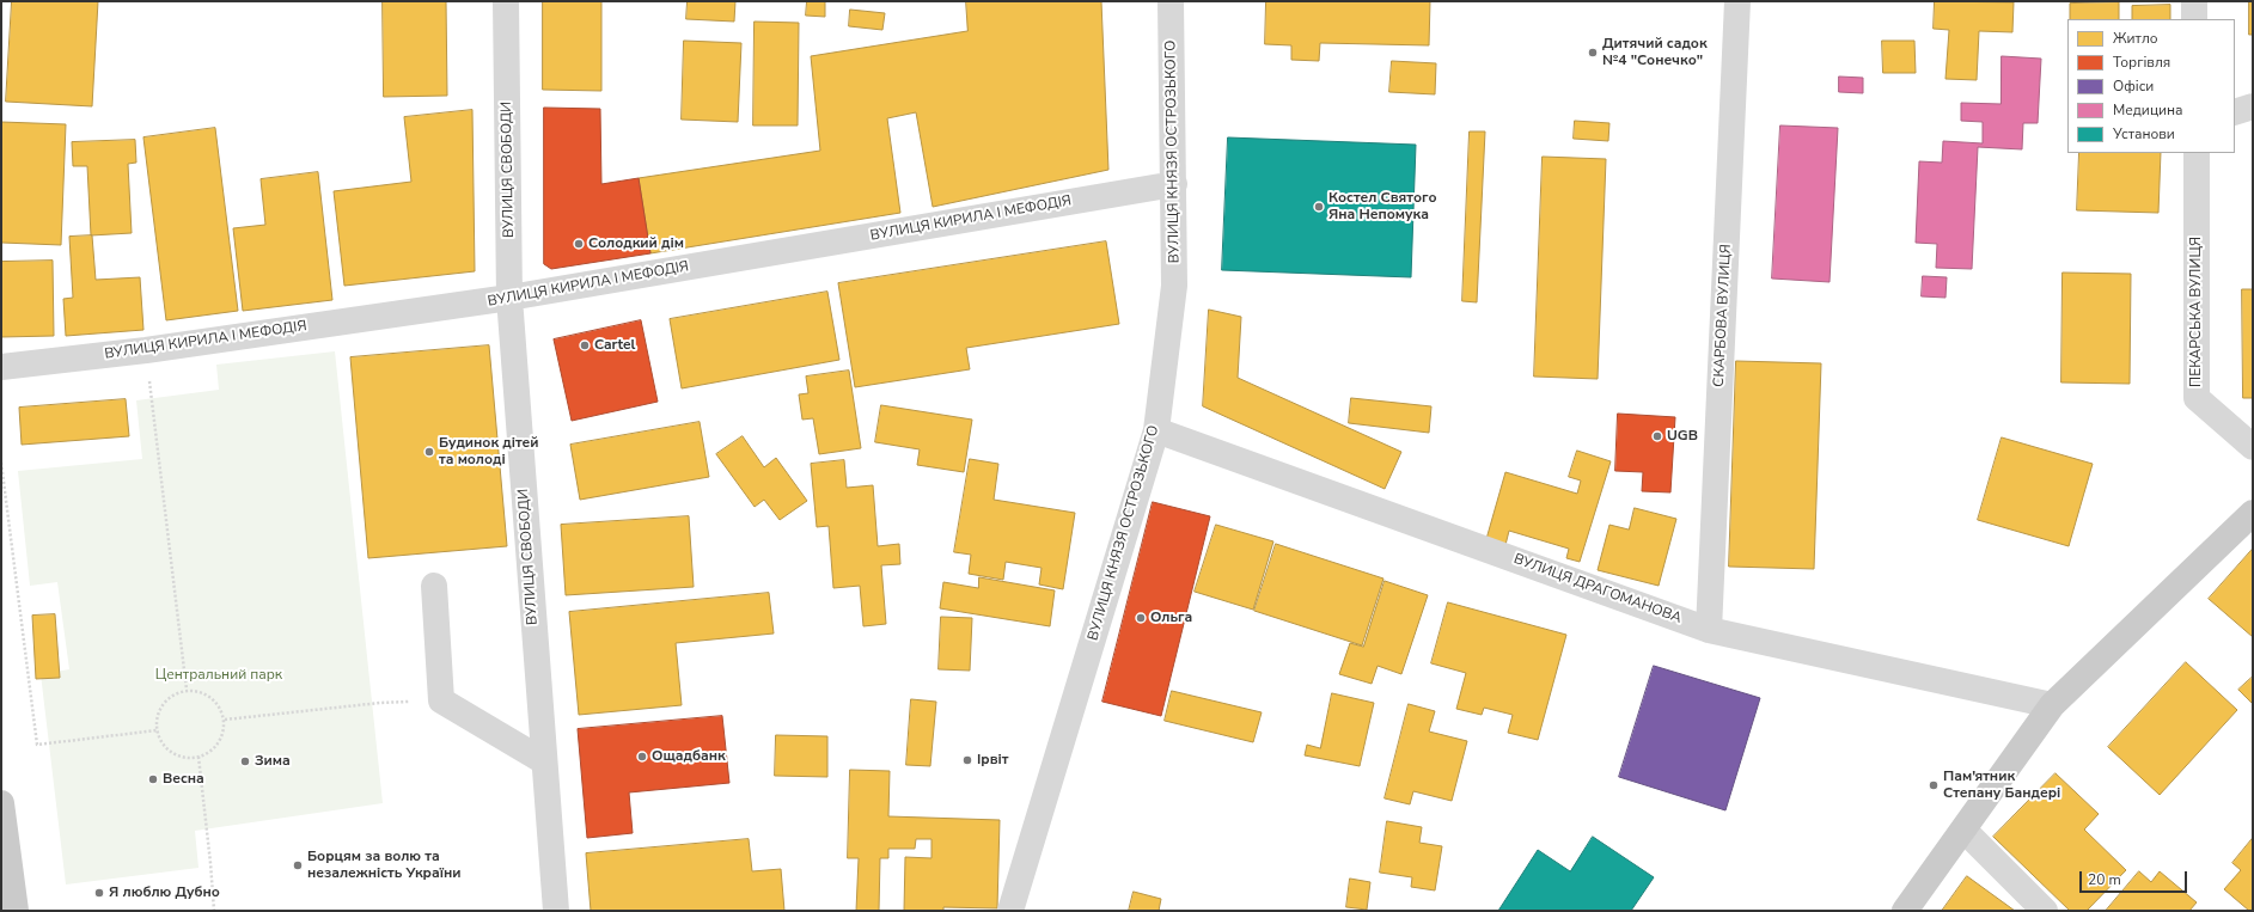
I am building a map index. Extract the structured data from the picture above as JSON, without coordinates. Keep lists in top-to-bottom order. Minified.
{"streets":{"street":["ВУЛИЦЯ КНЯЗЯ ОСТРОЗЬКОГО","ВУЛИЦЯ СВОБОДИ","ВУЛИЦЯ КИРИЛА І МЕФОДІЯ","ПЕКАРСЬКА ВУЛИЦЯ","СКАРБОВА ВУЛИЦЯ","ВУЛИЦЯ ДРАГОМАНОВА"]},"crossings":[["ВУЛИЦЯ КНЯЗЯ ОСТРОЗЬКОГО","ВУЛИЦЯ КИРИЛА І МЕФОДІЯ"],["ВУЛИЦЯ КНЯЗЯ ОСТРОЗЬКОГО","ВУЛИЦЯ ДРАГОМАНОВА"],["ВУЛИЦЯ СВОБОДИ","ВУЛИЦЯ КИРИЛА І МЕФОДІЯ"],["СКАРБОВА ВУЛИЦЯ","ВУЛИЦЯ ДРАГОМАНОВА"]],"parks":["Центральний парк"],"places":["Дитячий садок №4 \"Сонечко\"","Костел Святого Яна Непомука","Солодкий дім","Cartel","UGB","Будинок дітей та молоді","Ольга","Ощадбанк","Ірвіт","Зима","Весна","Пам'ятник Степану Бандері","Борцям за волю та незалежність України","Я люблю Дубно"],"legend":["Житло","Торгівля","Офіси","Медицина","Установи"],"scale_bar":"20 m"}
